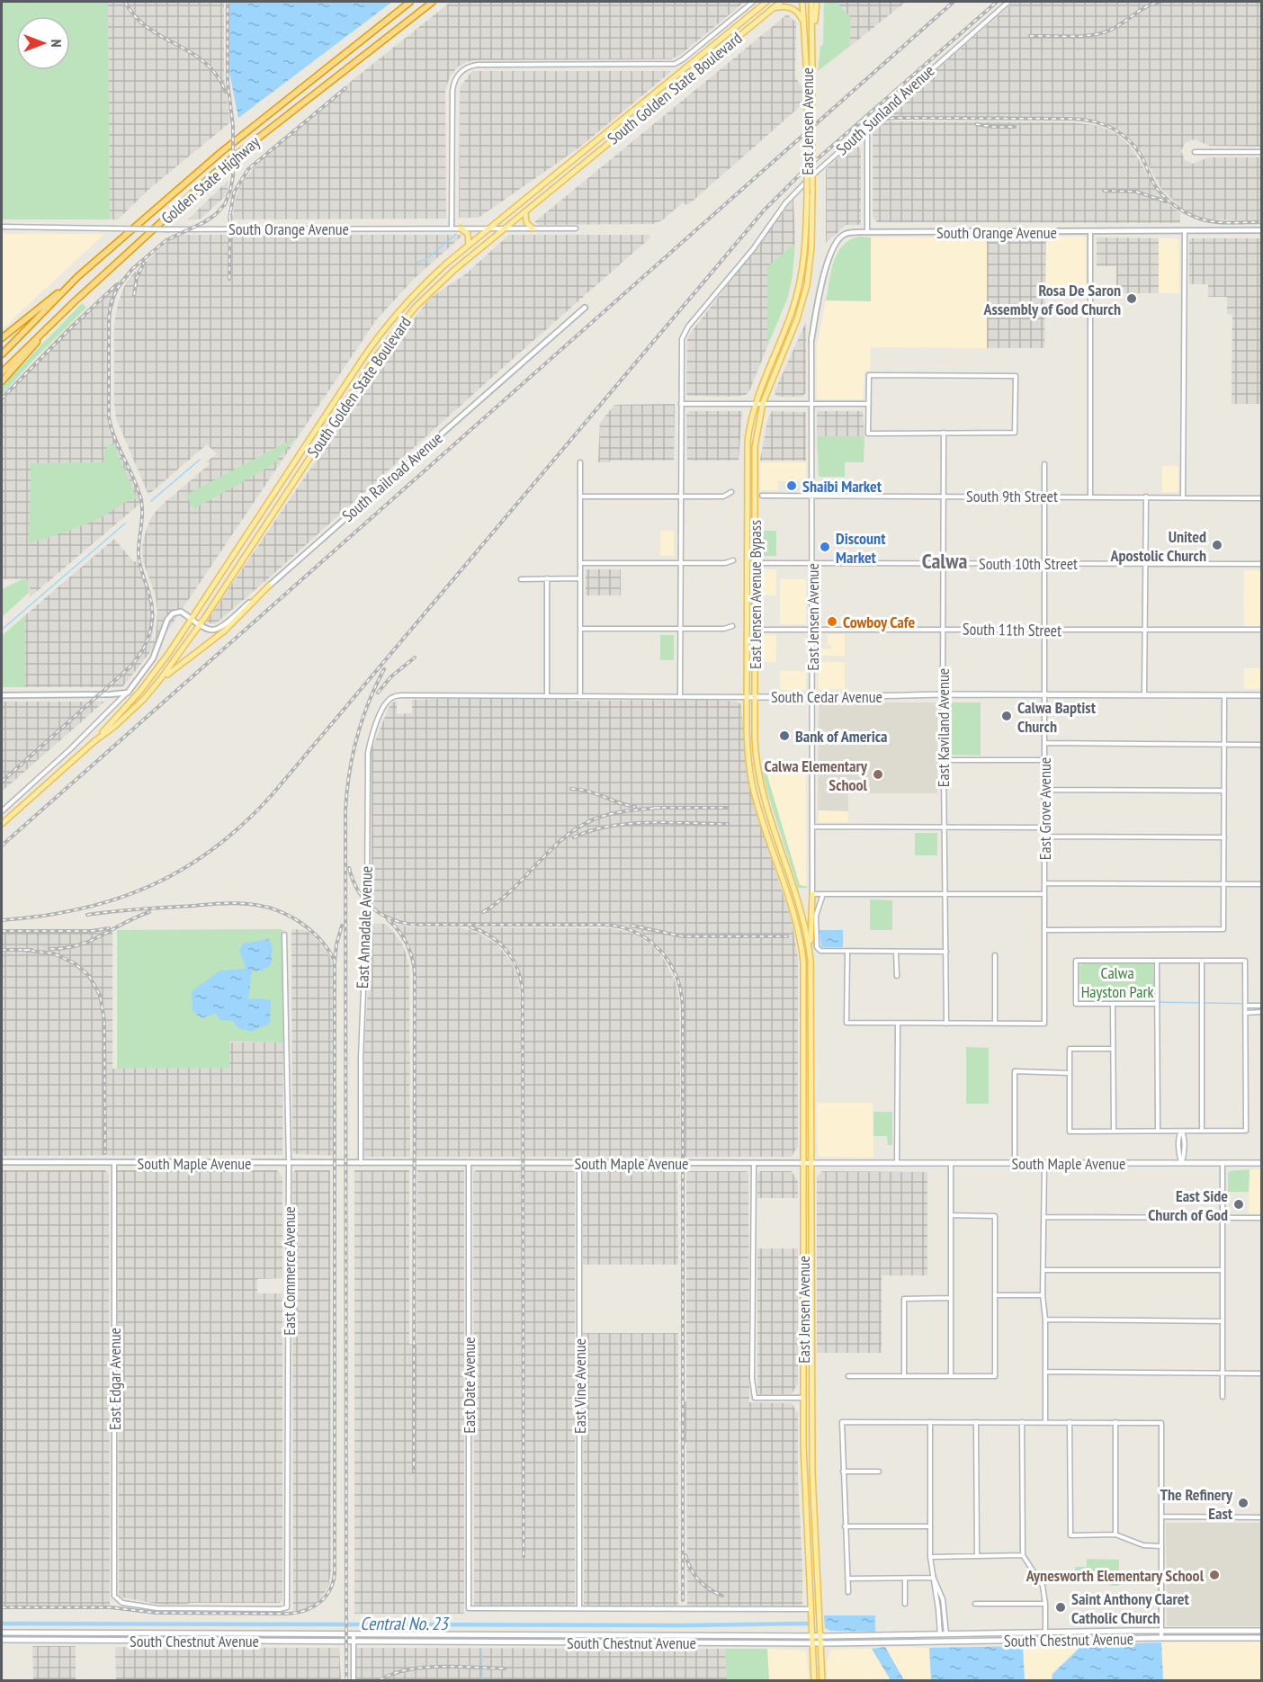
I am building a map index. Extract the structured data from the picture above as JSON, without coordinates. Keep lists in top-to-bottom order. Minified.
{"streets":{"highway":["Golden State Highway"],"main road":["South Golden State Boulevard","East Jensen Avenue","East Jensen Avenue Bypass","South Cedar Avenue","South Maple Avenue","South Chestnut Avenue"],"street":["South Sunland Avenue","South Orange Avenue","South Railroad Avenue","South 9th Street","South 10th Street","South 11th Street","East Kaviland Avenue","East Grove Avenue","East Annadale Avenue","East Commerce Avenue","East Edgar Avenue","East Date Avenue","East Vine Avenue"]},"crossings":[["South Golden State Boulevard","South Orange Avenue"],["South Golden State Boulevard","South Railroad Avenue"],["East Jensen Avenue","South Orange Avenue"],["East Jensen Avenue","South 9th Street"],["East Jensen Avenue","South 10th Street"],["East Jensen Avenue","East Jensen Avenue Bypass"],["East Jensen Avenue","South 11th Street"],["East Jensen Avenue","South Cedar Avenue"],["East Jensen Avenue","South Maple Avenue"],["East Jensen Avenue","South Chestnut Avenue"],["South 9th Street","East Kaviland Avenue"],["South 9th Street","East Grove Avenue"],["South 10th Street","East Kaviland Avenue"],["South 10th Street","East Grove Avenue"],["East Jensen Avenue Bypass","South Cedar Avenue"],["South 11th Street","East Kaviland Avenue"],["South 11th Street","East Grove Avenue"],["South Cedar Avenue","East Kaviland Avenue"],["South Cedar Avenue","East Grove Avenue"],["South Cedar Avenue","East Annadale Avenue"],["East Annadale Avenue","South Maple Avenue"],["South Maple Avenue","East Commerce Avenue"],["South Maple Avenue","East Edgar Avenue"],["South Maple Avenue","East Date Avenue"],["South Maple Avenue","East Vine Avenue"],["East Commerce Avenue","East Edgar Avenue"],["East Date Avenue","East Vine Avenue"]],"districts":["Calwa"],"water":["Central No. 23"],"parks":["Calwa Hayston Park"],"places":["Rosa De Saron Assembly of God Church","Shaibi Market","United Apostolic Church","Discount Market","Cowboy Cafe","Calwa Baptist Church","Bank of America","Calwa Elementary School","East Side Church of God","The Refinery East","Aynesworth Elementary School","Saint Anthony Claret Catholic Church"],"north":"right"}
